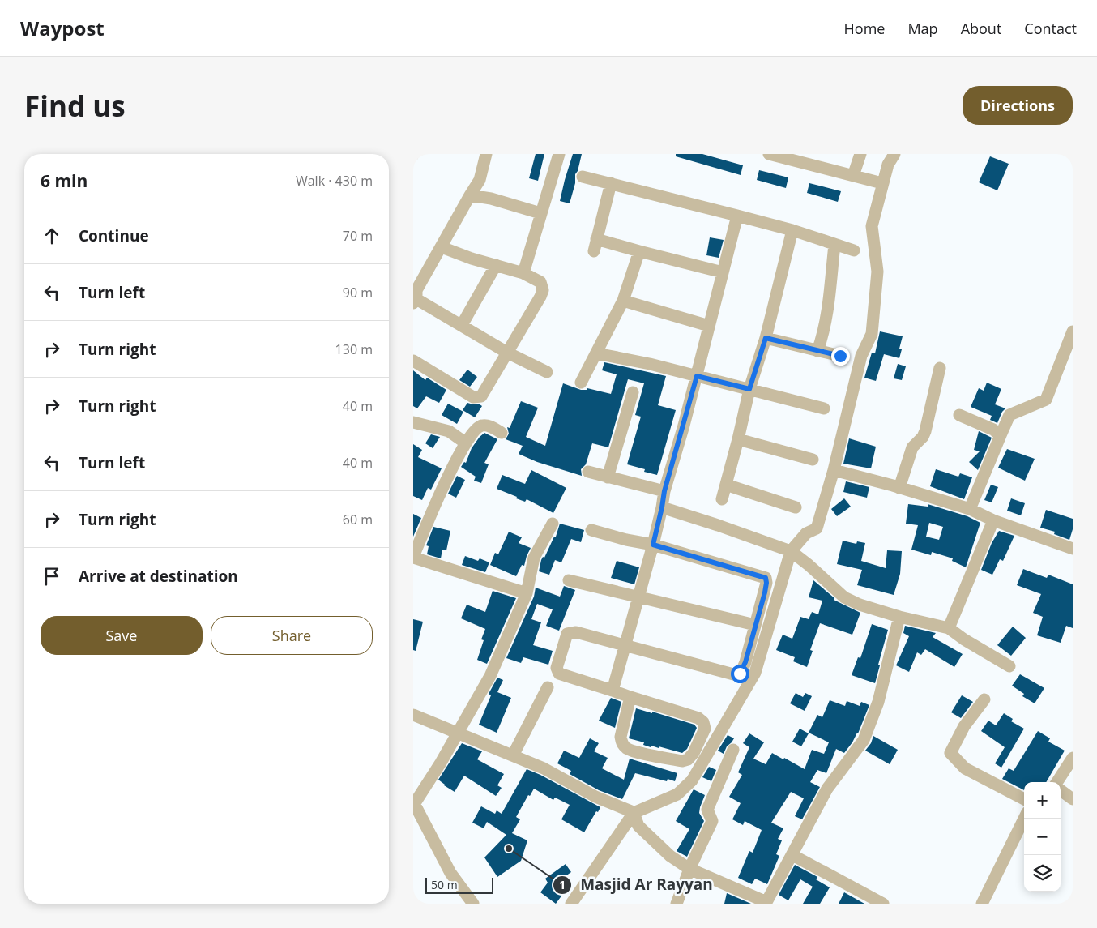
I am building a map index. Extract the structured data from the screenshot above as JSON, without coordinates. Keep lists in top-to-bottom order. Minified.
{"places":["Masjid Ar Rayyan"],"scale_bar":"50 m","page":{"header":"Waypost","nav":["Home","Map","About","Contact"],"buttons":["Directions",["Save","Share"]],"title":"Find us","heading":["6 min","Walk · 430 m"],"list":[["Continue","70 m"],["Turn left","90 m"],["Turn right","130 m"],["Turn right","40 m"],["Turn left","40 m"],["Turn right","60 m"],"Arrive at destination"],"map_buttons":["+","−"],"scale":"50 m"}}
